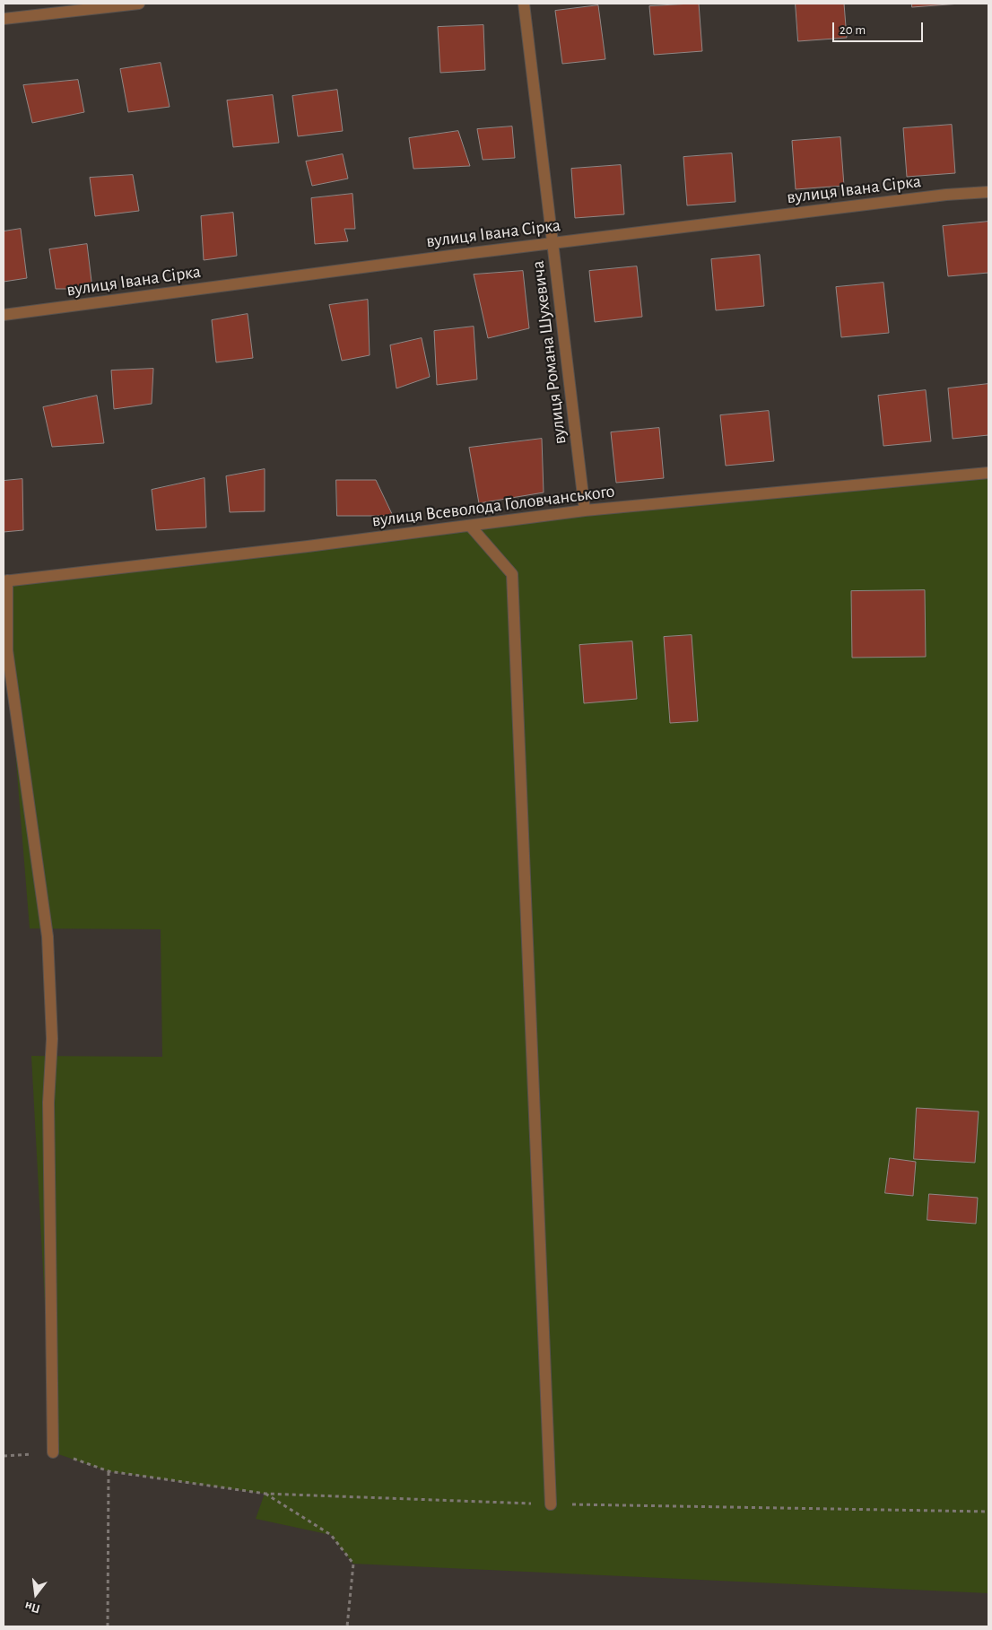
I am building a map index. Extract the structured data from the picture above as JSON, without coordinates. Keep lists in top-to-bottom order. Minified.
{"streets":{"street":["вулиця Івана Сірка","вулиця Романа Шухевича","вулиця Всеволода Головчанського"]},"crossings":[["вулиця Івана Сірка","вулиця Романа Шухевича"],["вулиця Романа Шухевича","вулиця Всеволода Головчанського"]],"scale_bar":"20 m","north":"bottom"}
